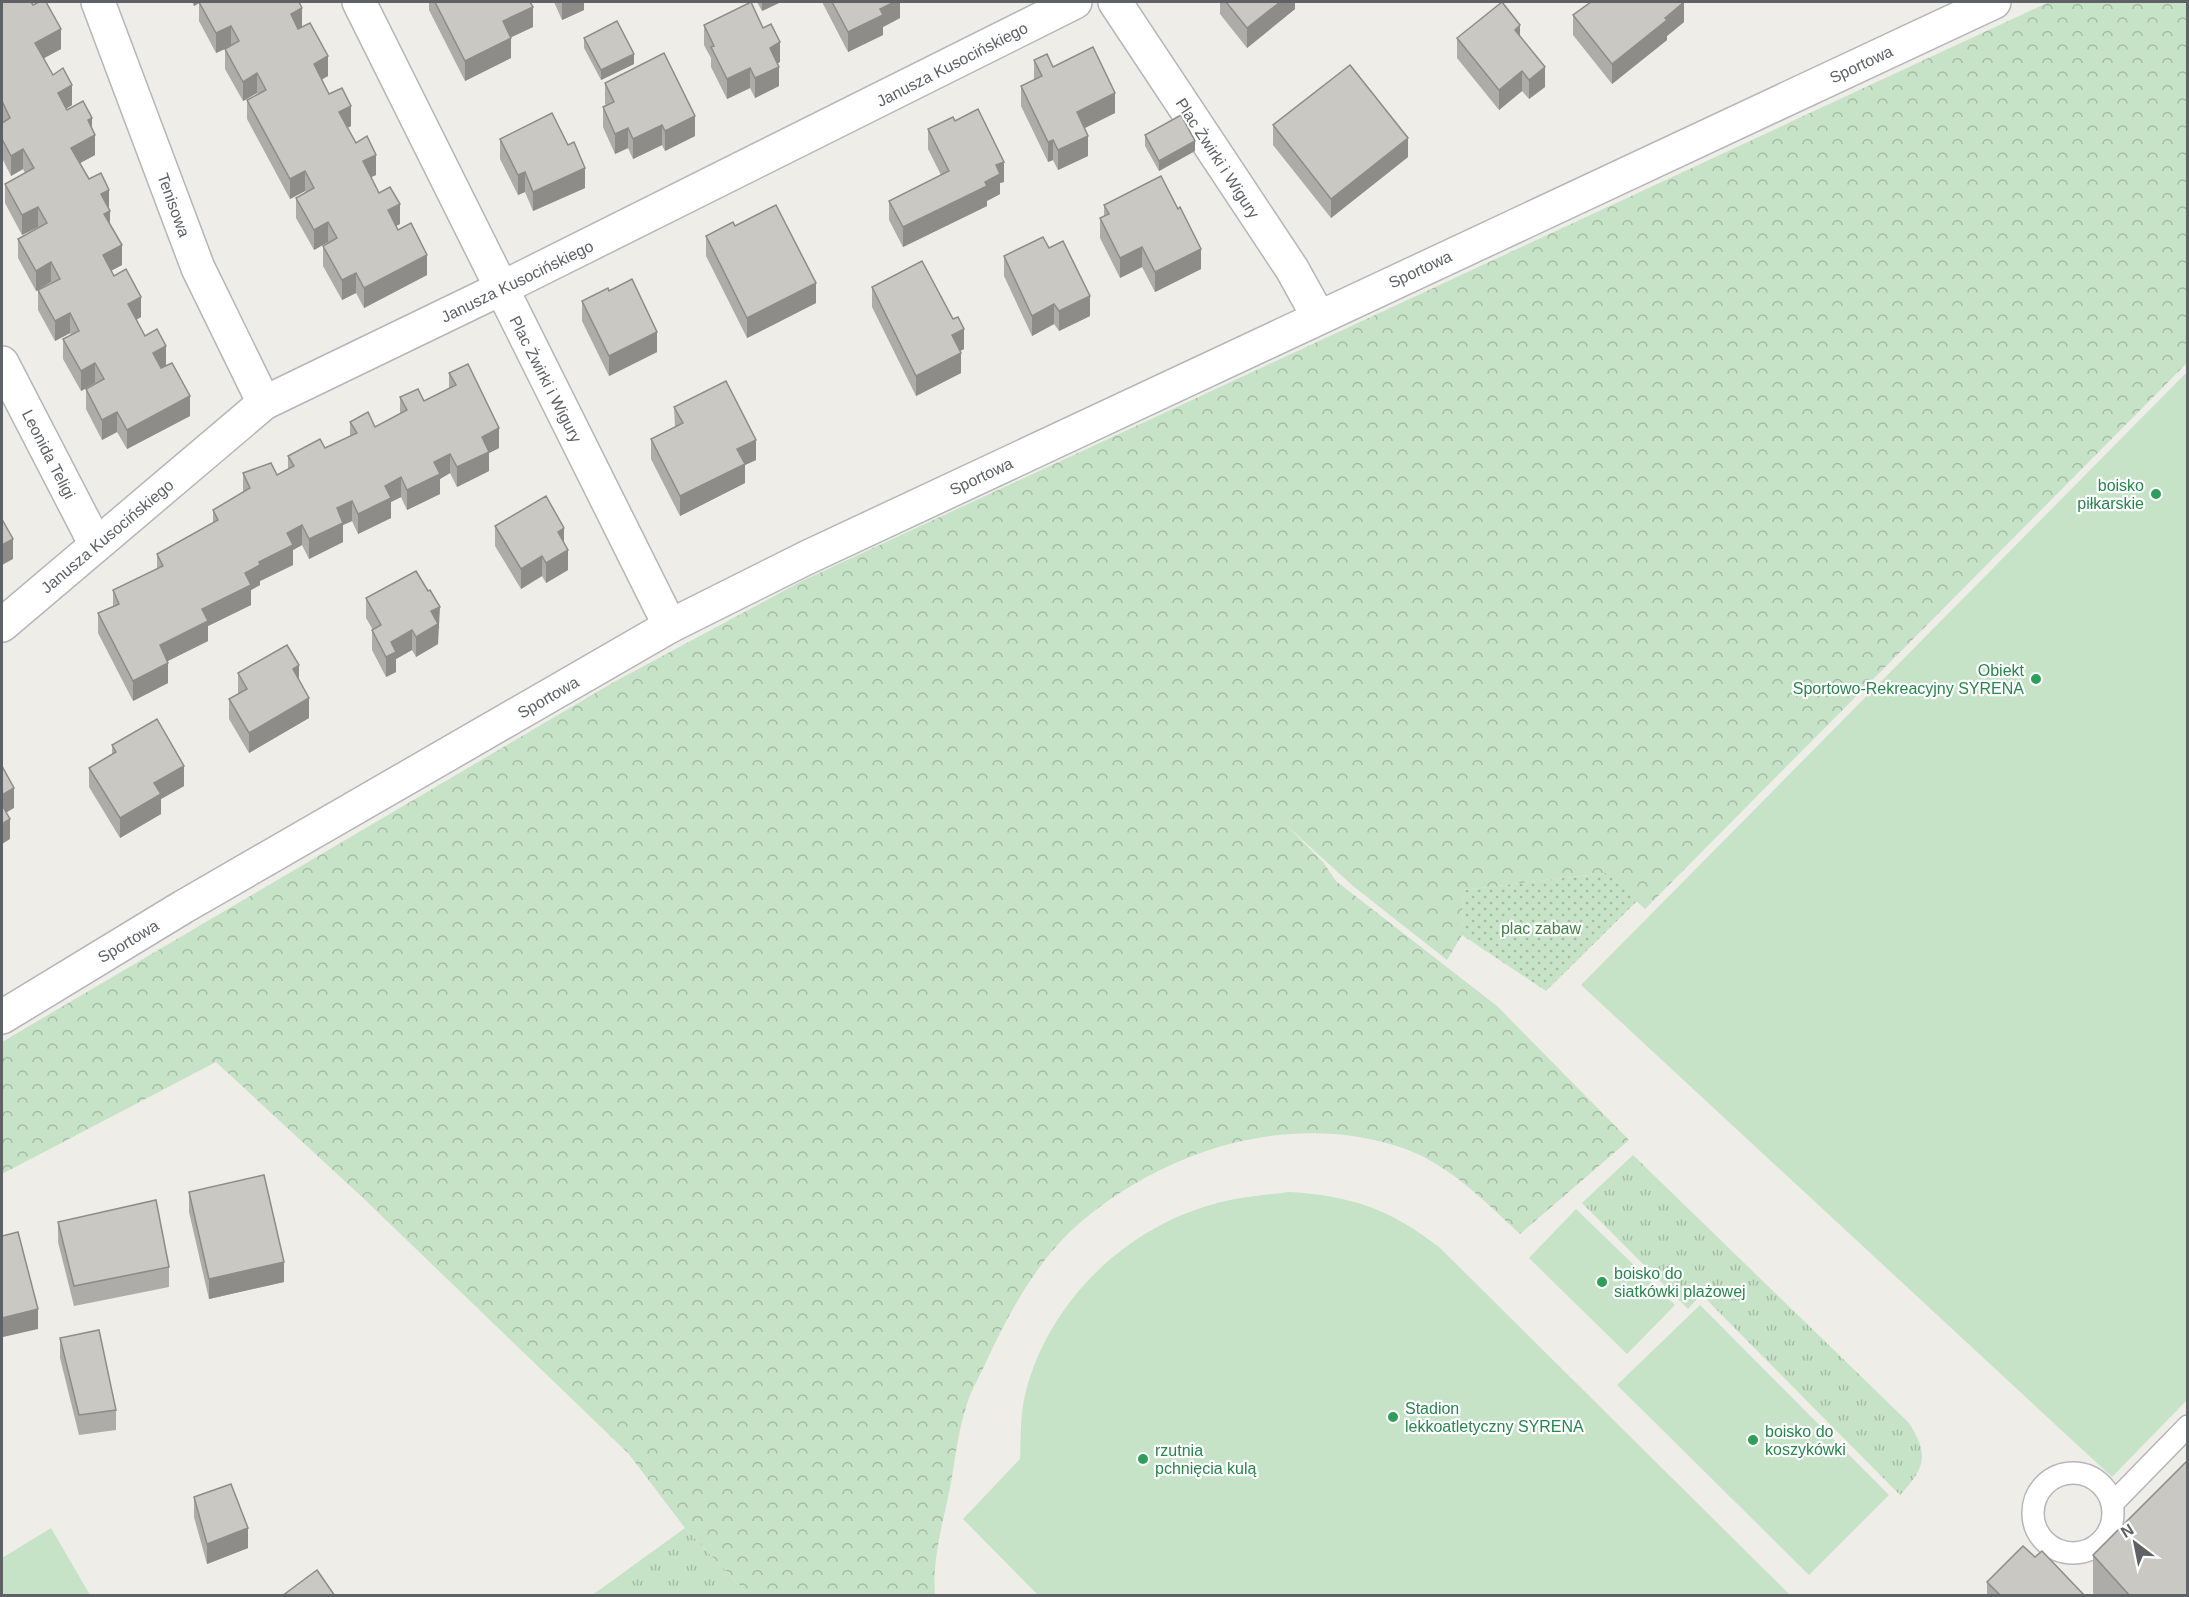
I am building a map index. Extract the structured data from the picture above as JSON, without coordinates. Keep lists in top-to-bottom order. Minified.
{"streets":{"street":["Janusza Kusocińskiego","Sportowa","Plac Żwirki i Wigury","Tenisowa","Leonida Teligi"]},"crossings":[["Janusza Kusocińskiego","Plac Żwirki i Wigury"],["Janusza Kusocińskiego","Tenisowa"],["Janusza Kusocińskiego","Leonida Teligi"],["Sportowa","Plac Żwirki i Wigury"]],"parks":["plac zabaw"],"places":["boisko piłkarskie","Obiekt Sportowo-Rekreacyjny SYRENA","boisko do siatkówki plażowej","Stadion lekkoatletyczny SYRENA","boisko do koszykówki","rzutnia pchnięcia kulą"],"north":"top left"}
